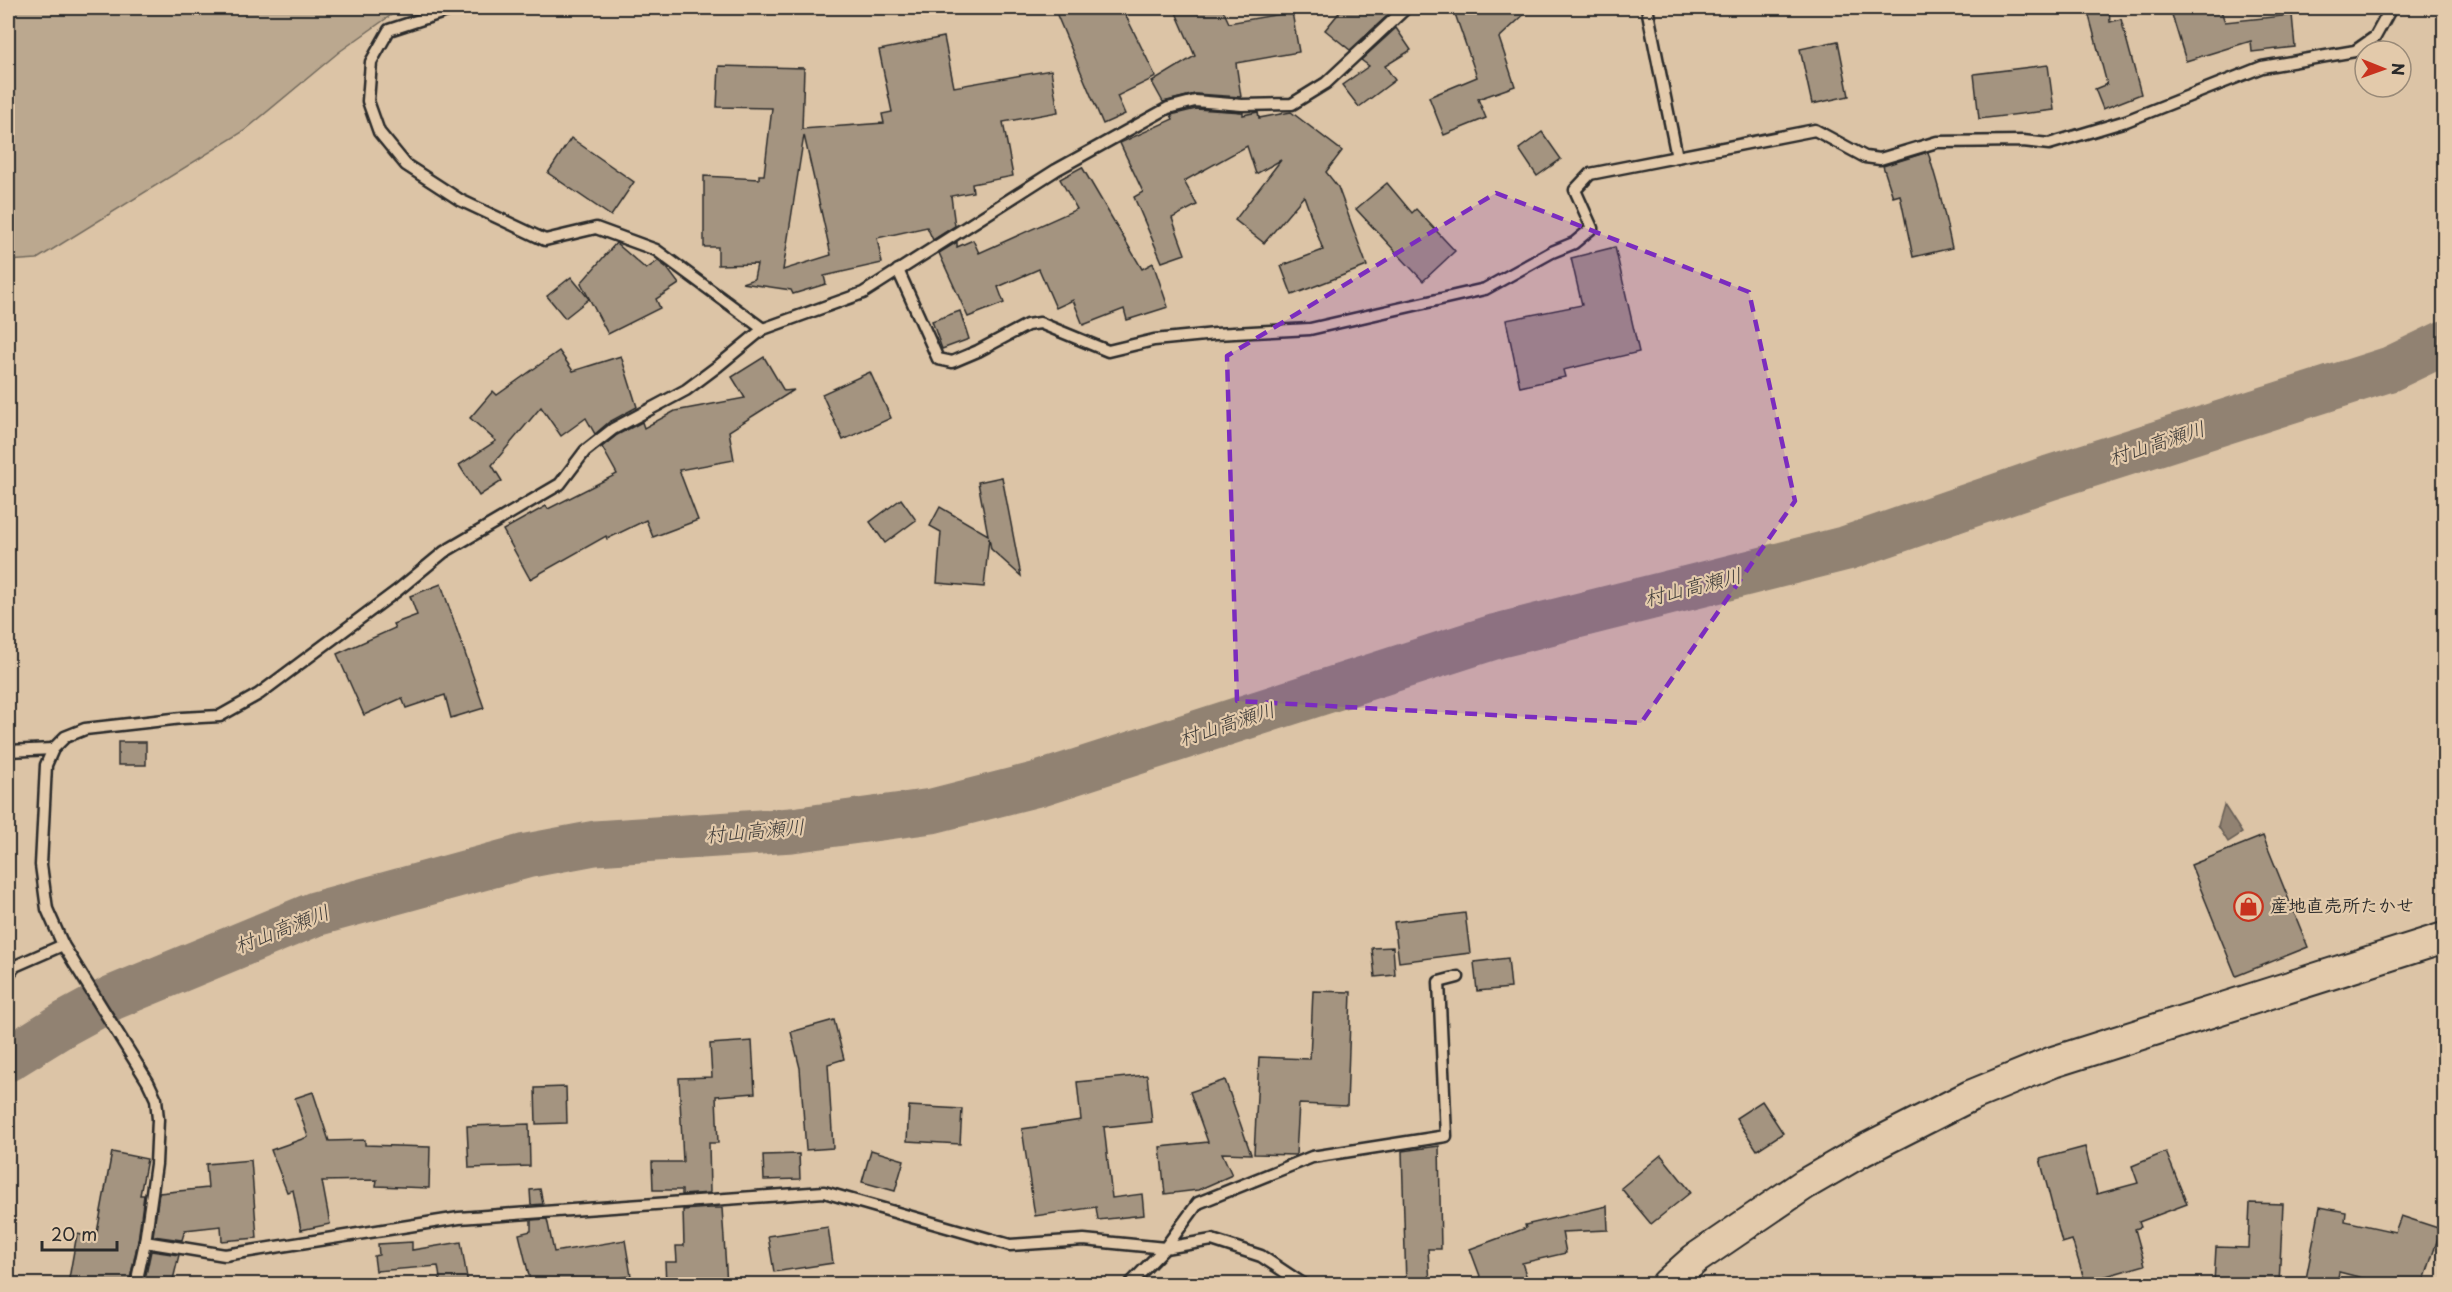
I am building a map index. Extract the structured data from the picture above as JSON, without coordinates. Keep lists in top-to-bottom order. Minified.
{"water":["村山高瀬川"],"places":{"shop":["産地直売所たかせ"]},"scale_bar":"20 m","north":"right"}
